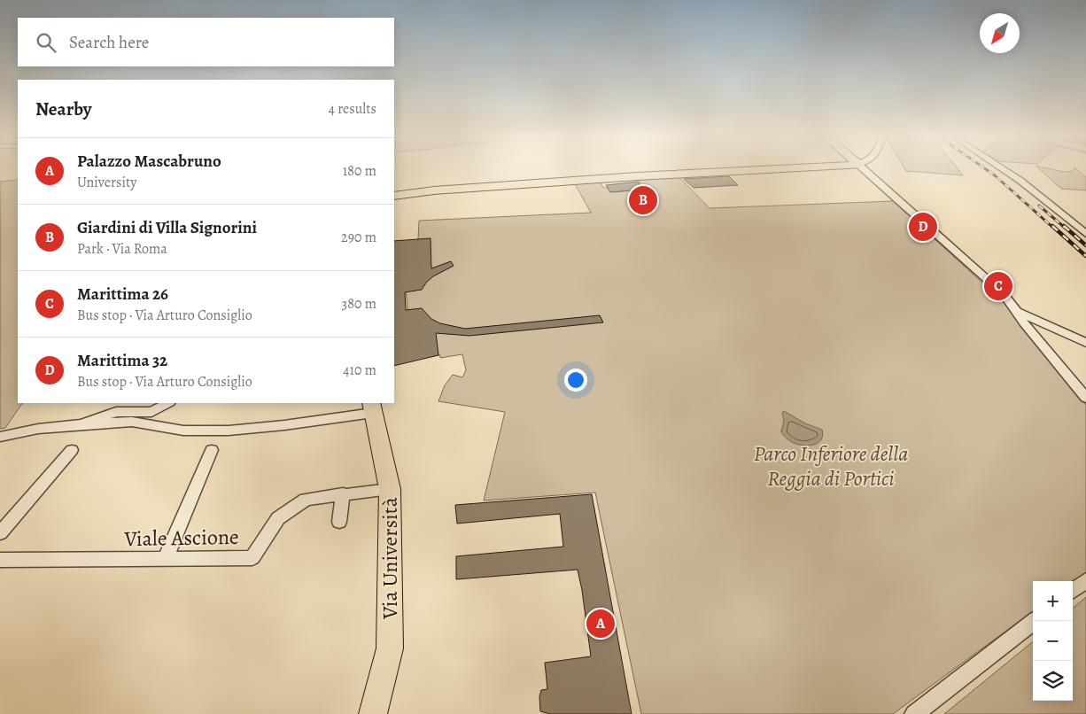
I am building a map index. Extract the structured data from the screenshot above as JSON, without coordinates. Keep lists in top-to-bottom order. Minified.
{"streets":{"main road":["Via Università"],"street":["Viale Ascione"]},"crossings":[["Viale Ascione","Via Università"]],"parks":["Parco Inferiore della Reggia di Portici"],"north":"bottom left","page":{"search":"Search here","heading":["Nearby","4 results"],"list":[{"mark":"A","name":"Palazzo Mascabruno","note":"University","value":"180 m"},{"mark":"B","name":"Giardini di Villa Signorini","note":"Park · Via Roma","value":"290 m"},{"mark":"C","name":"Marittima 26","note":"Bus stop · Via Arturo Consiglio","value":"380 m"},{"mark":"D","name":"Marittima 32","note":"Bus stop · Via Arturo Consiglio","value":"410 m"}],"pins":["B","D","C","A"],"map_buttons":["+","−"]}}
